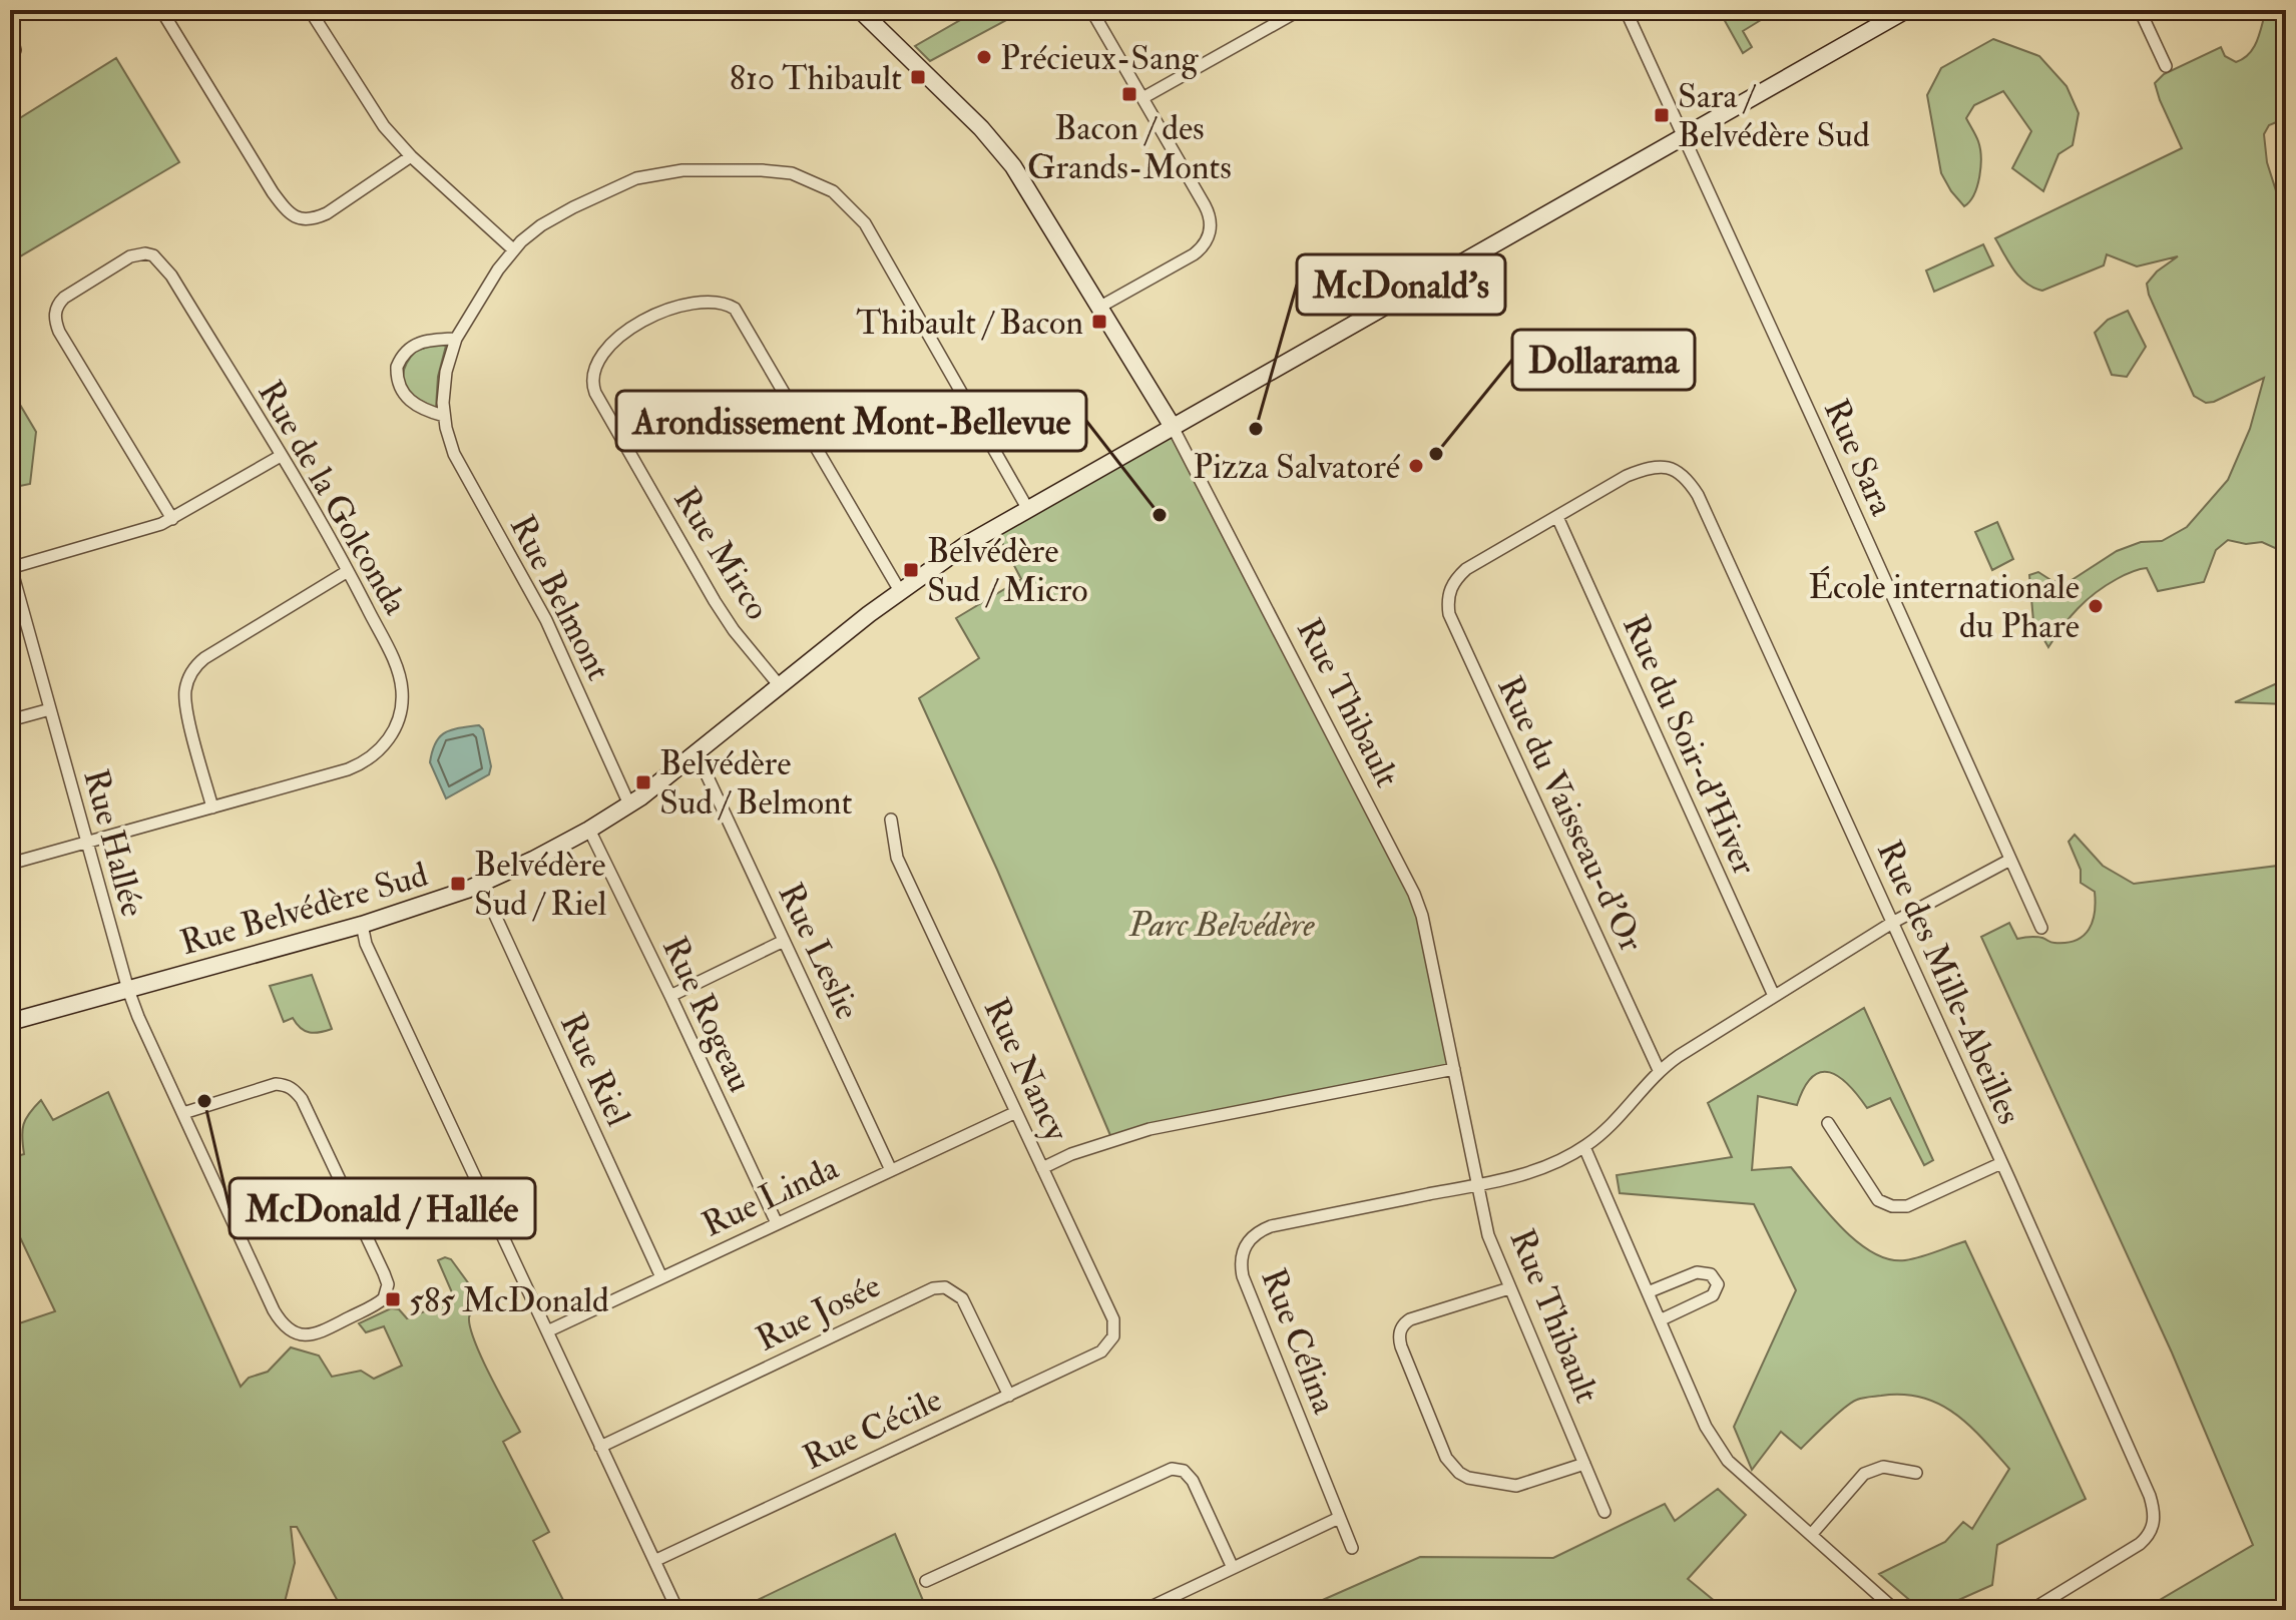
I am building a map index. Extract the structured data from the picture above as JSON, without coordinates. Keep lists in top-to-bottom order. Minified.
{"streets":{"street":["Rue Sara","Rue de la Golconda","Rue Mirco","Rue Belmont","Rue Thibault","Rue du Soir-d'Hiver","Rue du Vaisseau-d'Or","Rue Hallée","Rue Belvédère Sud","Rue Leslie","Rue des Mille-Abeilles","Rue Rogeau","Rue Riel","Rue Nancy","Rue Linda","Rue Josée","Rue Célina","Rue Cécile"]},"crossings":[["Rue Sara","Rue Belvédère Sud"],["Rue de la Golconda","Rue Hallée"],["Rue Mirco","Rue Belvédère Sud"],["Rue Belmont","Rue Belvédère Sud"],["Rue Thibault","Rue Belvédère Sud"],["Rue Thibault","Rue Célina"],["Rue du Soir-d'Hiver","Rue du Vaisseau-d'Or"],["Rue du Soir-d'Hiver","Rue des Mille-Abeilles"],["Rue du Vaisseau-d'Or","Rue des Mille-Abeilles"],["Rue Hallée","Rue Belvédère Sud"],["Rue Belvédère Sud","Rue Leslie"],["Rue Belvédère Sud","Rue Rogeau"],["Rue Belvédère Sud","Rue Riel"],["Rue Leslie","Rue Linda"],["Rue Rogeau","Rue Linda"],["Rue Riel","Rue Linda"],["Rue Nancy","Rue Linda"],["Rue Nancy","Rue Cécile"],["Rue Josée","Rue Cécile"]],"parks":["Parc Belvédère"],"places":{"other":["Précieux-Sang","McDonald's","Dollarama","Pizza Salvatoré","Arondissement Mont-Bellevue","École internationale du Phare","McDonald / Hallée"],"transit":["810 Thibault","Bacon / des Grands-Monts","Sara / Belvédère Sud","Thibault / Bacon","Belvédère Sud / Micro","Belvédère Sud / Belmont","Belvédère Sud / Riel","585 McDonald"]}}
